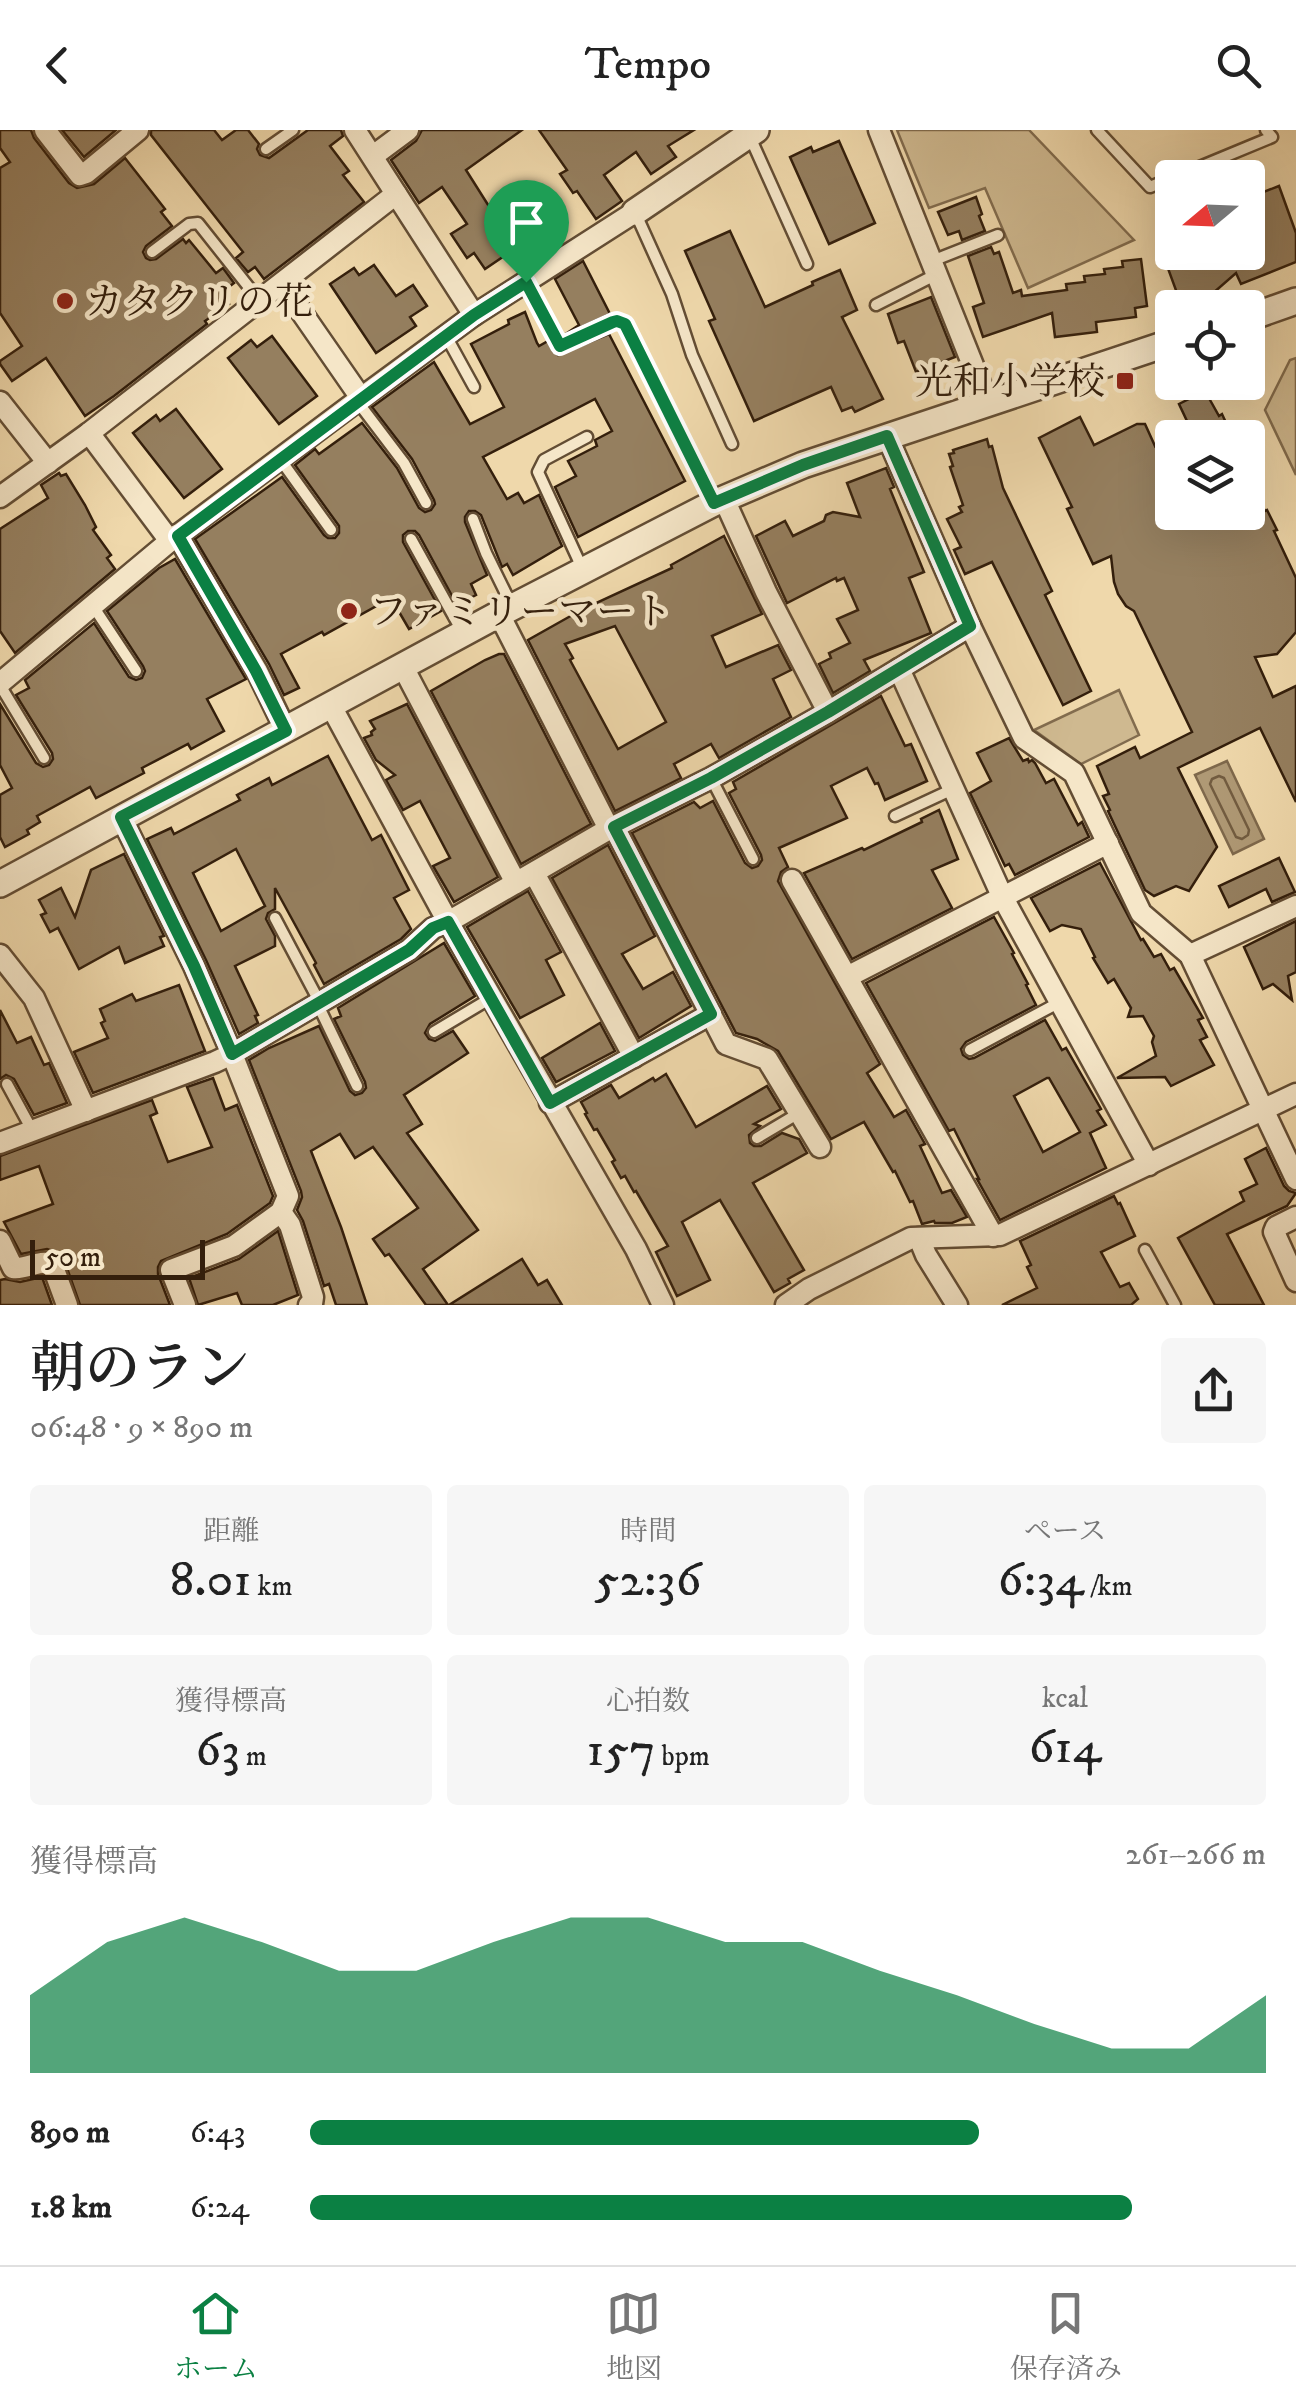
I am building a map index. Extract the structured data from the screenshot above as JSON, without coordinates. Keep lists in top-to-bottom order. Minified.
{"places":{"other":["カタクリの花","ファミリーマート"],"transit":["光和小学校"]},"scale_bar":"50 m","north":"left","page":{"header":"Tempo","scale":"50 m","heading":["朝のラン","06:48 · 9 × 890 m"],"stats":[["距離","8.01 km"],["時間","52:36"],["ペース","6:34 /km"],["獲得標高","63 m"],["心拍数","157 bpm"],["kcal","614"]],"chart":["獲得標高","261–266 m"],"list":[{"name":"890 m","note":"6:43"},{"name":"1.8 km","note":"6:24"}],"tabs":["ホーム","地図","保存済み"]}}
